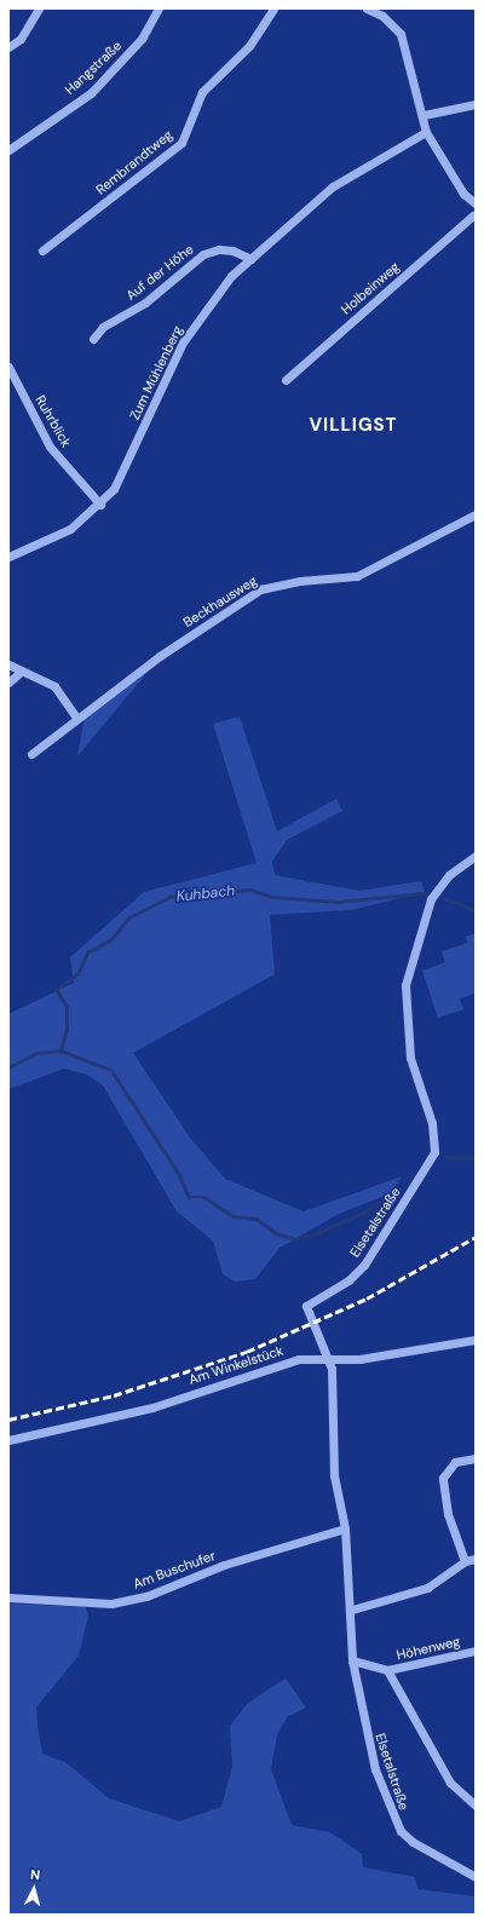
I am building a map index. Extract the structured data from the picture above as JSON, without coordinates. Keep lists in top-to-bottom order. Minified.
{"streets":{"street":["Hangstraße","Rembrandtweg","Auf der Höhe","Holbeinweg","Zum Mühlenberg","Ruhrblick","Beckhausweg","Elsetalstraße","Am Winkelstück","Am Buschufer","Höhenweg"]},"crossings":[["Auf der Höhe","Zum Mühlenberg"],["Zum Mühlenberg","Ruhrblick"],["Elsetalstraße","Am Winkelstück"],["Elsetalstraße","Am Buschufer"]],"districts":["VILLIGST"],"water":["Kuhbach"],"north":"top"}
